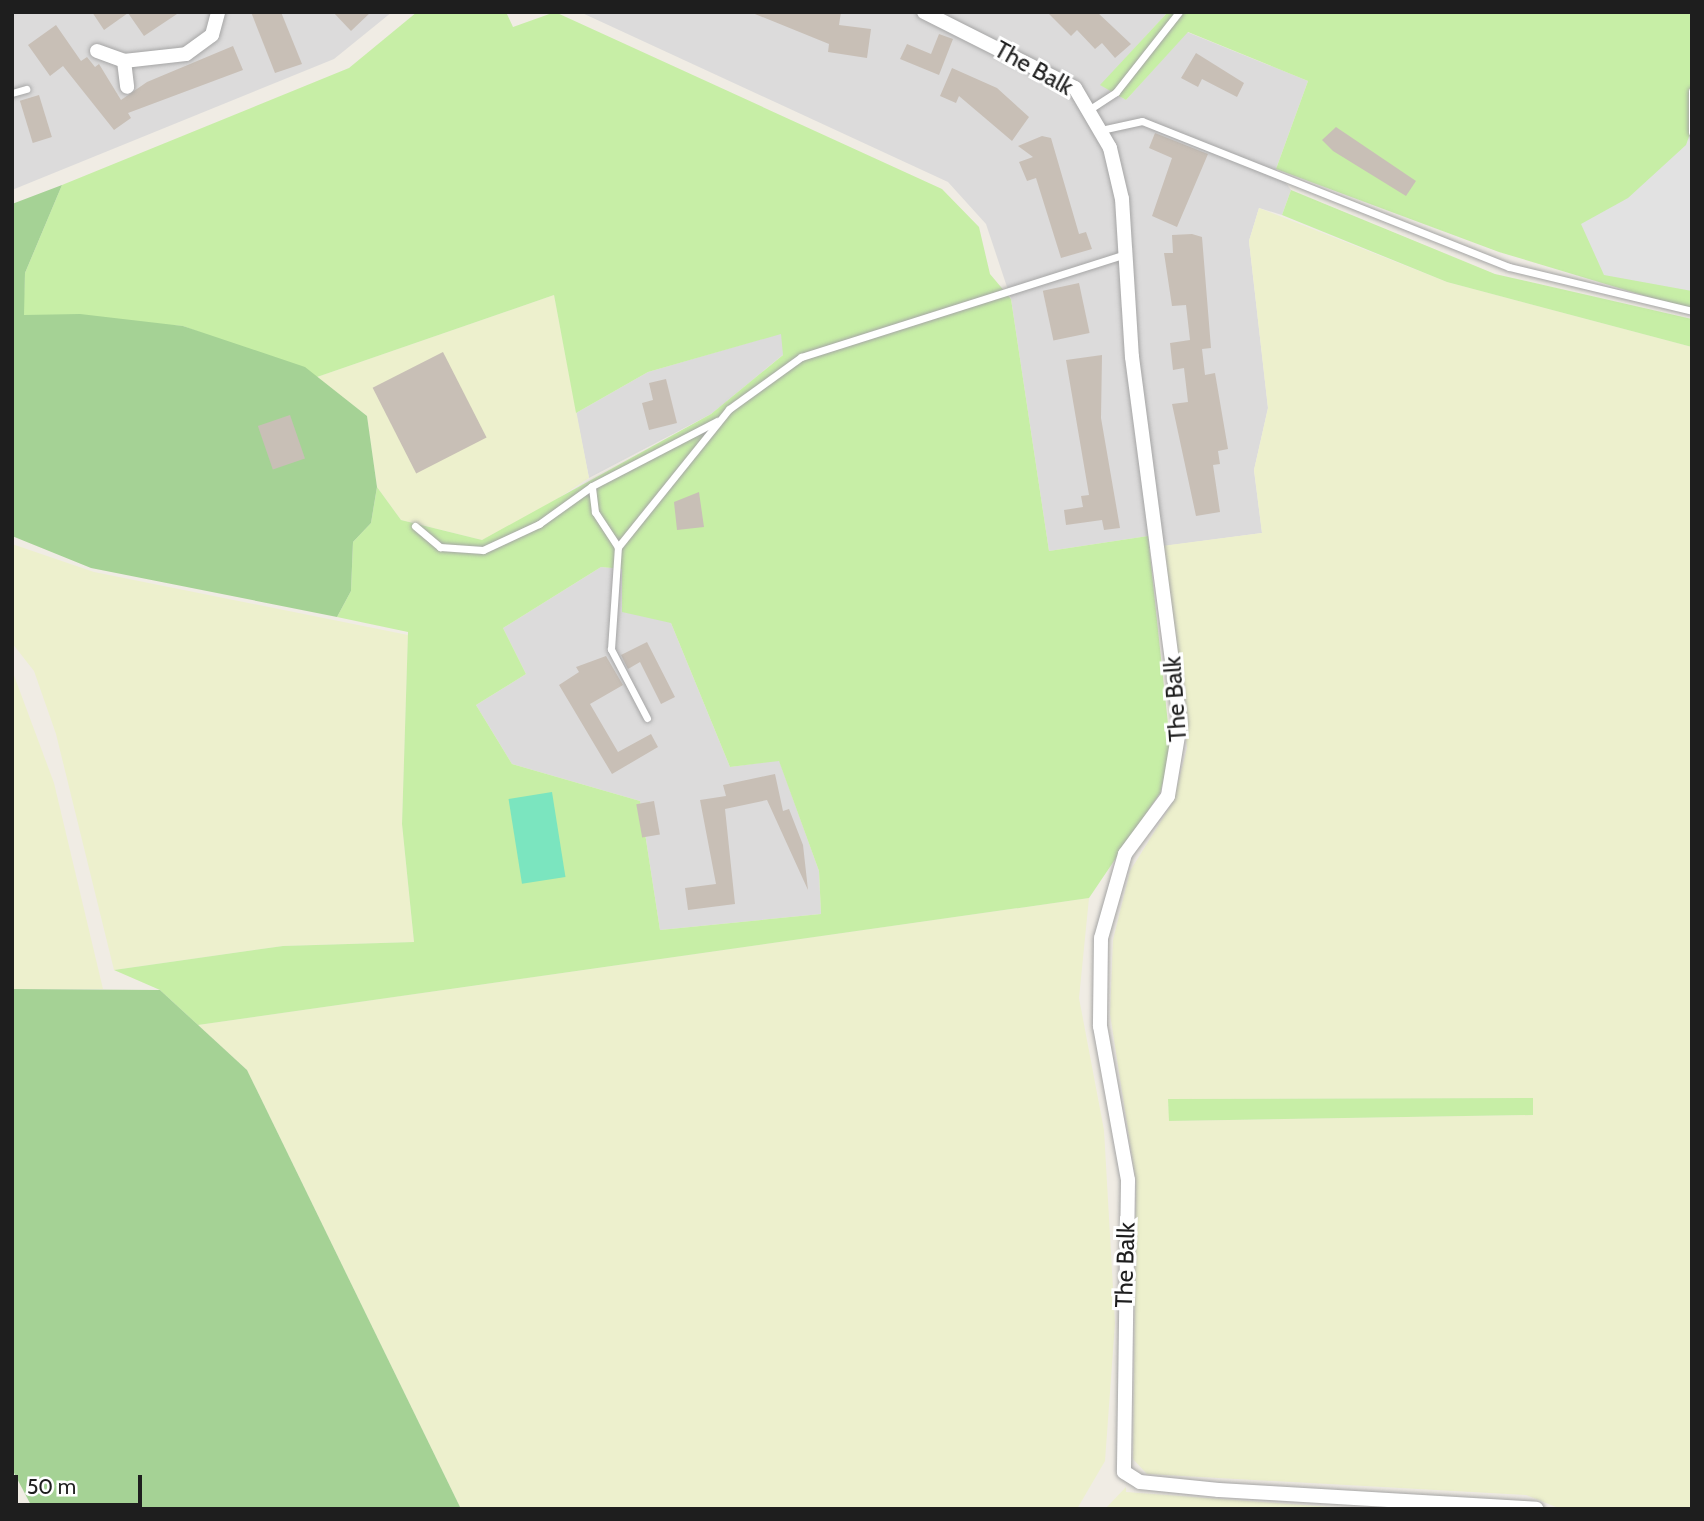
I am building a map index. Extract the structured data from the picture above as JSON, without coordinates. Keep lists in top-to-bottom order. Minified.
{"streets":{"street":["The Balk"]},"scale_bar":"50 m"}
